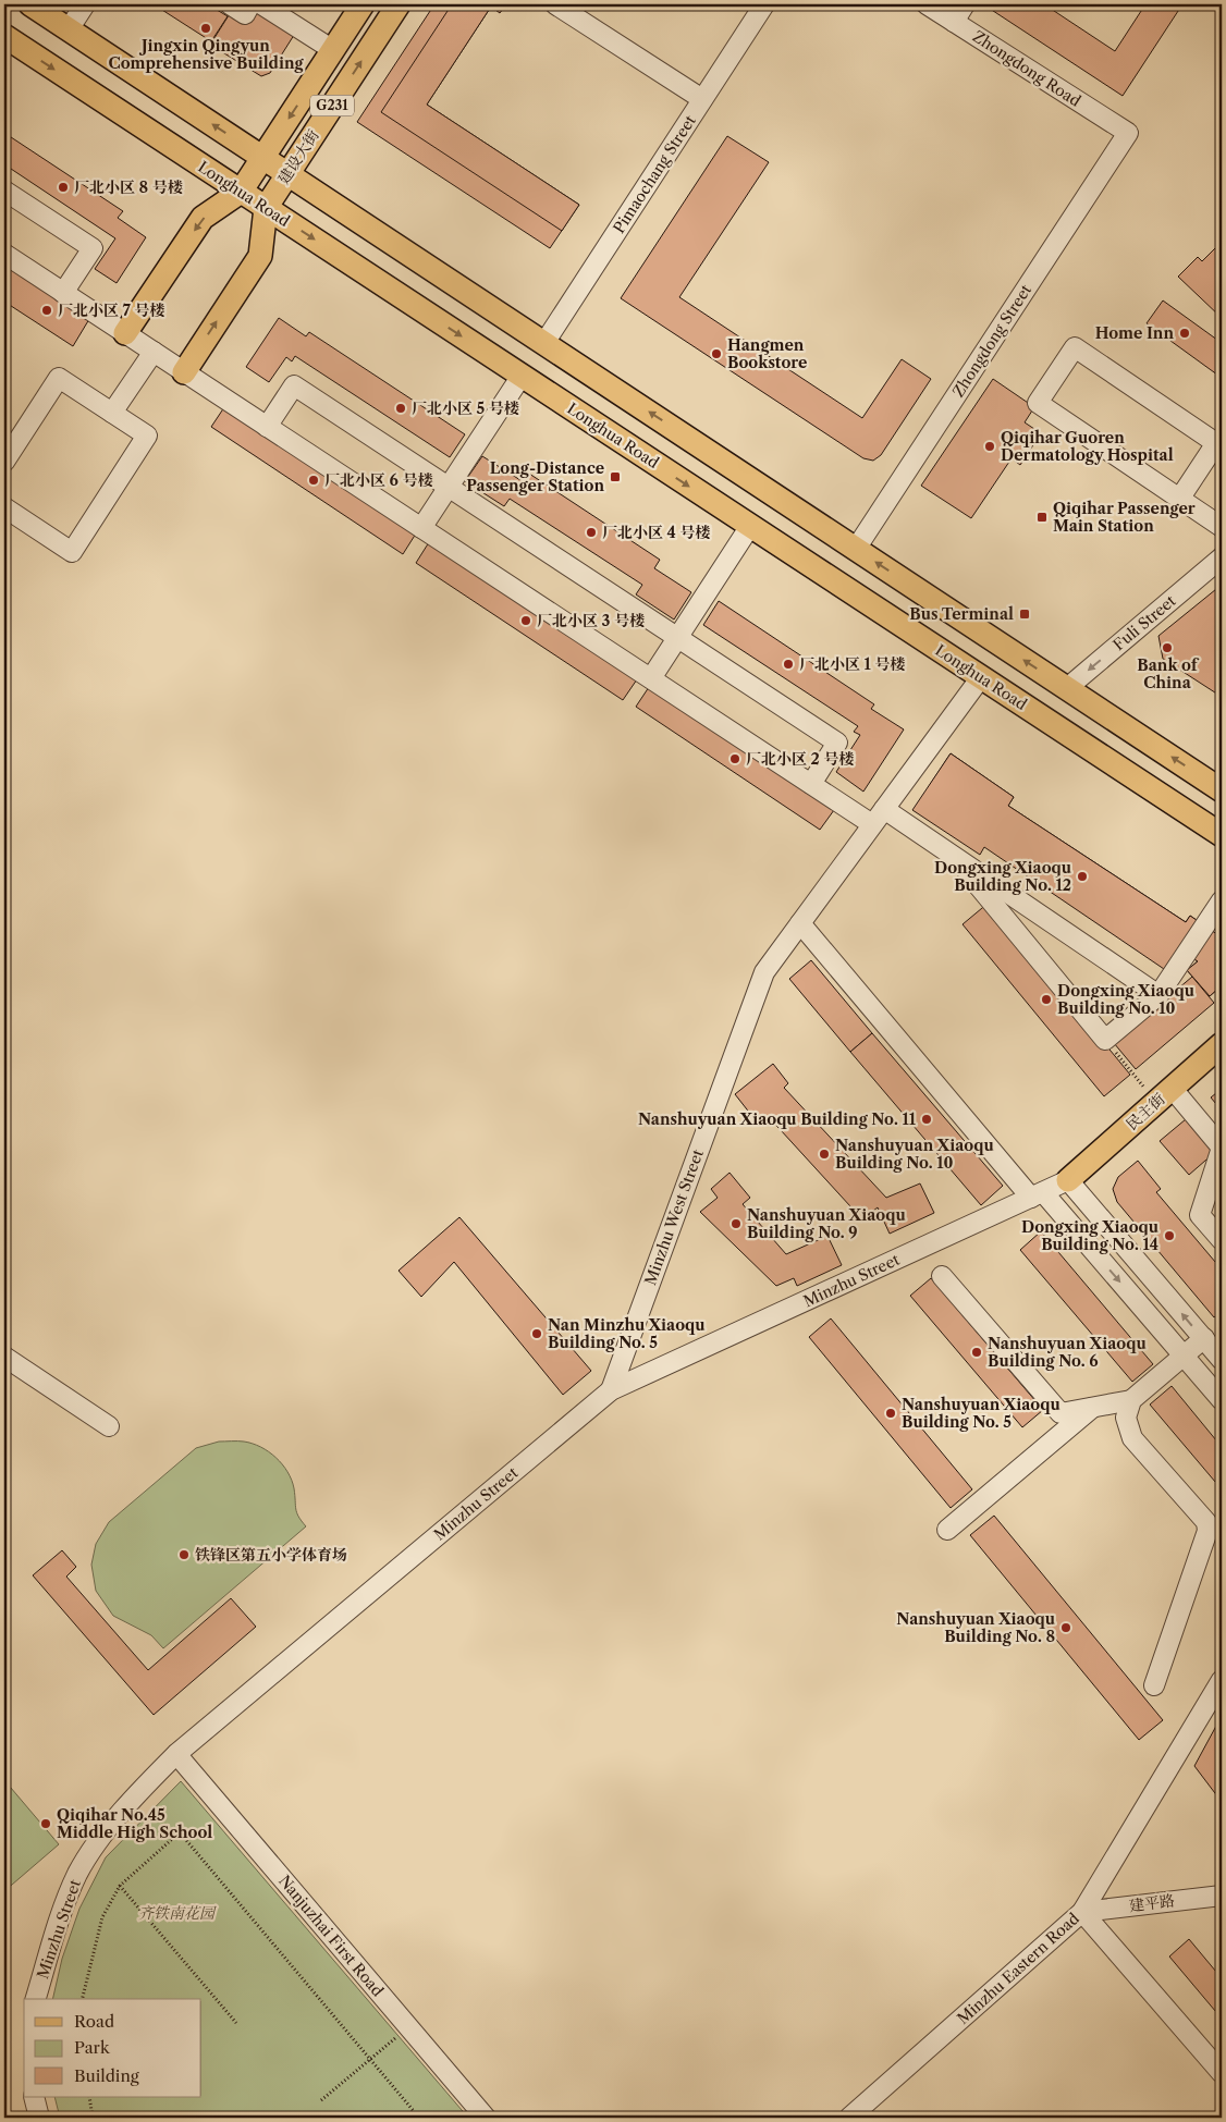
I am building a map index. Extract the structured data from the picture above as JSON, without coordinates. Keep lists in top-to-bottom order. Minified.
{"streets":{"main road":["G231","建设大街","Longhua Road","民主街"],"street":["Zhongdong Road","Pimaochang Street","Zhongdong Street","Fuli Street","Minzhu West Street","Minzhu Street","建平路","Nanjuzhai First Road","Minzhu Eastern Road"]},"crossings":[["Zhongdong Road","Zhongdong Street"],["建设大街","Longhua Road"],["Longhua Road","Minzhu West Street"],["民主街","Minzhu Street"],["Minzhu West Street","Minzhu Street"],["Minzhu Street","Nanjuzhai First Road"],["建平路","Minzhu Eastern Road"]],"one_way":["Fuli Street"],"parks":["齐铁南花园"],"places":{"other":["Jingxin Qingyun Comprehensive Building","厂北小区 8 号楼","厂北小区 7 号楼","Home Inn","Hangmen Bookstore","厂北小区 5 号楼","Qiqihar Guoren Dermatology Hospital","厂北小区 6 号楼","厂北小区 4 号楼","厂北小区 3 号楼","Bank of China","厂北小区 1 号楼","厂北小区 2 号楼","Dongxing Xiaoqu Building No. 12","Dongxing Xiaoqu Building No. 10","Nanshuyuan Xiaoqu Building No. 11","Nanshuyuan Xiaoqu Building No. 10","Nanshuyuan Xiaoqu Building No. 9","Dongxing Xiaoqu Building No. 14","Nan Minzhu Xiaoqu Building No. 5","Nanshuyuan Xiaoqu Building No. 6","Nanshuyuan Xiaoqu Building No. 5","铁锋区第五小学体育场","Nanshuyuan Xiaoqu Building No. 8","Qiqihar No.45 Middle High School"],"transit":["Long-Distance Passenger Station","Qiqihar Passenger Main Station","Bus Terminal"]},"legend":["Road","Park","Building"]}
